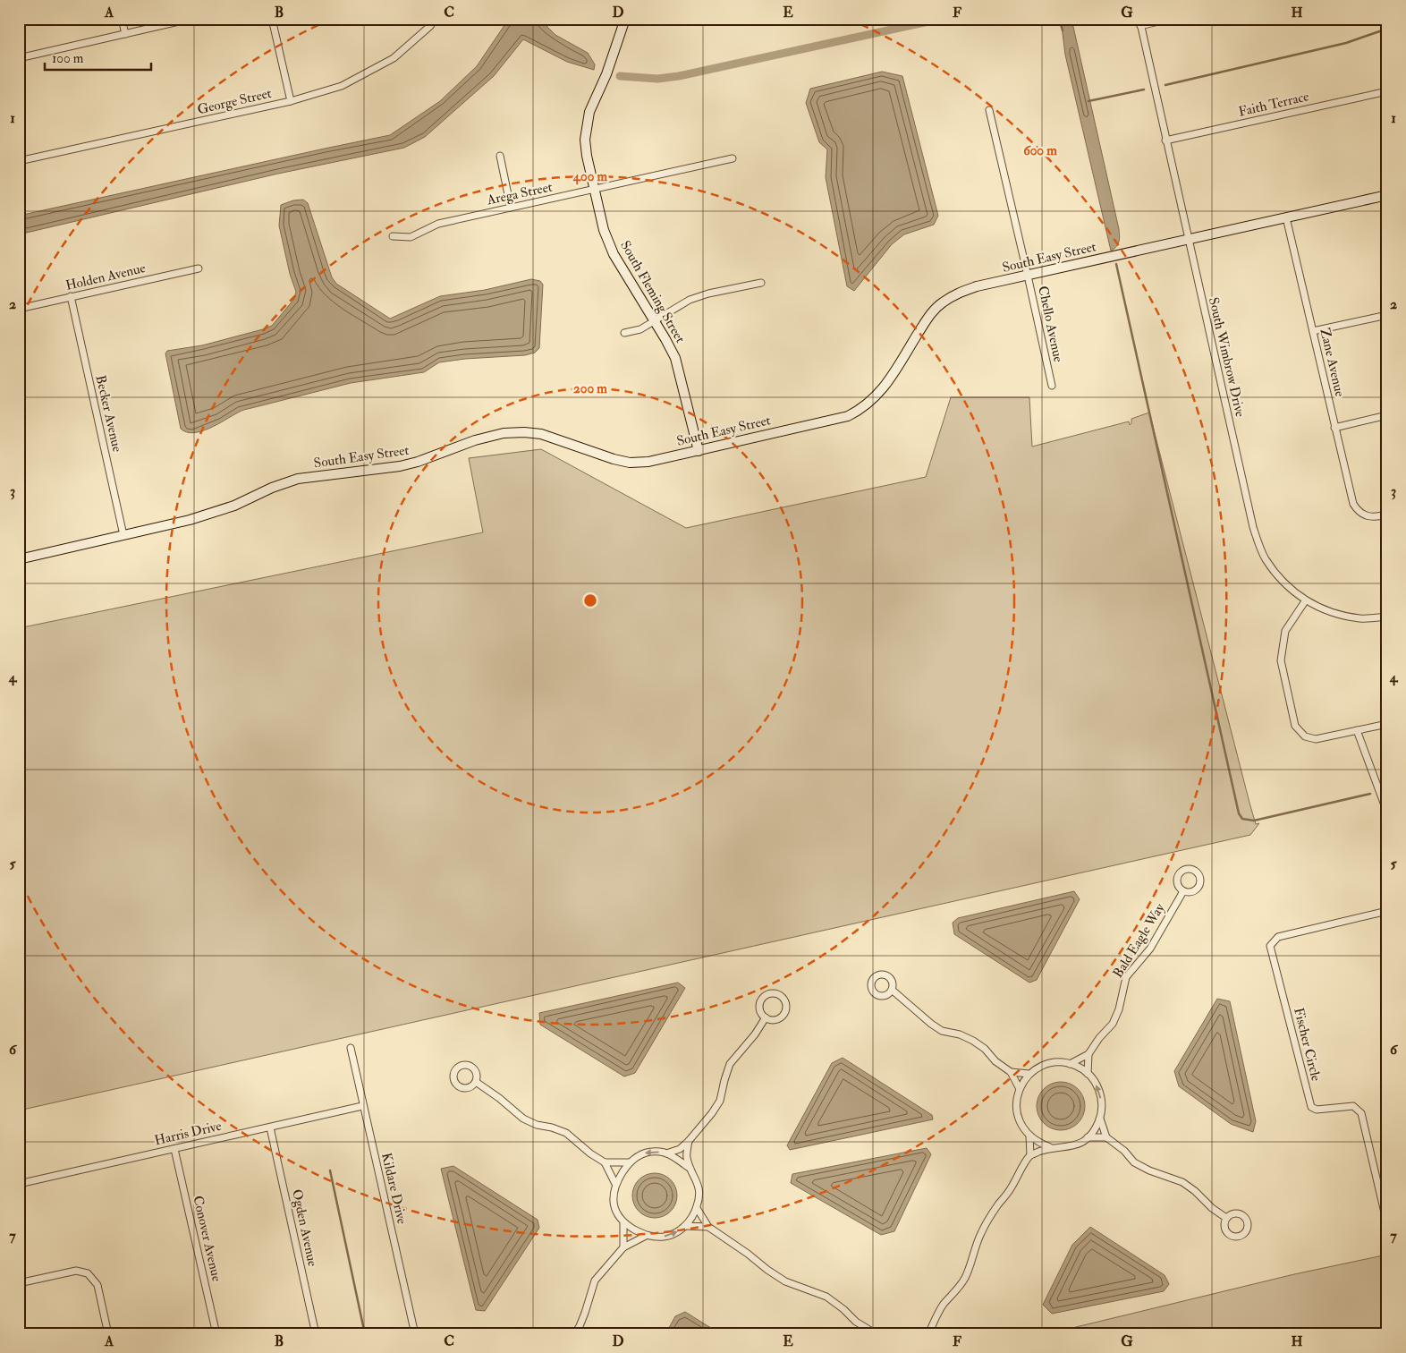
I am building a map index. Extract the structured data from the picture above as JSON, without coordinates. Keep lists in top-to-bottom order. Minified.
{"streets":{"street":["George Street","Faith Terrace","Arega Street","South Easy Street","Holden Avenue","South Fleming Street","Chello Avenue","South Wimbrow Drive","Zane Avenue","Becker Avenue","Bald Eagle Way","Fischer Circle","Harris Drive","Kildare Drive","Ogden Avenue","Conover Avenue"]},"crossings":[["Faith Terrace","South Wimbrow Drive"],["Arega Street","South Fleming Street"],["South Easy Street","South Fleming Street"],["South Easy Street","Chello Avenue"],["South Easy Street","South Wimbrow Drive"],["South Easy Street","Zane Avenue"],["South Easy Street","Becker Avenue"],["Holden Avenue","Becker Avenue"],["Harris Drive","Kildare Drive"],["Harris Drive","Ogden Avenue"],["Harris Drive","Conover Avenue"]],"scale_bar":"100 m","grid":{"columns":["A","B","C","D","E","F","G","H"],"rows":["1","2","3","4","5","6","7"]},"rings":["600 m","400 m","200 m"]}
